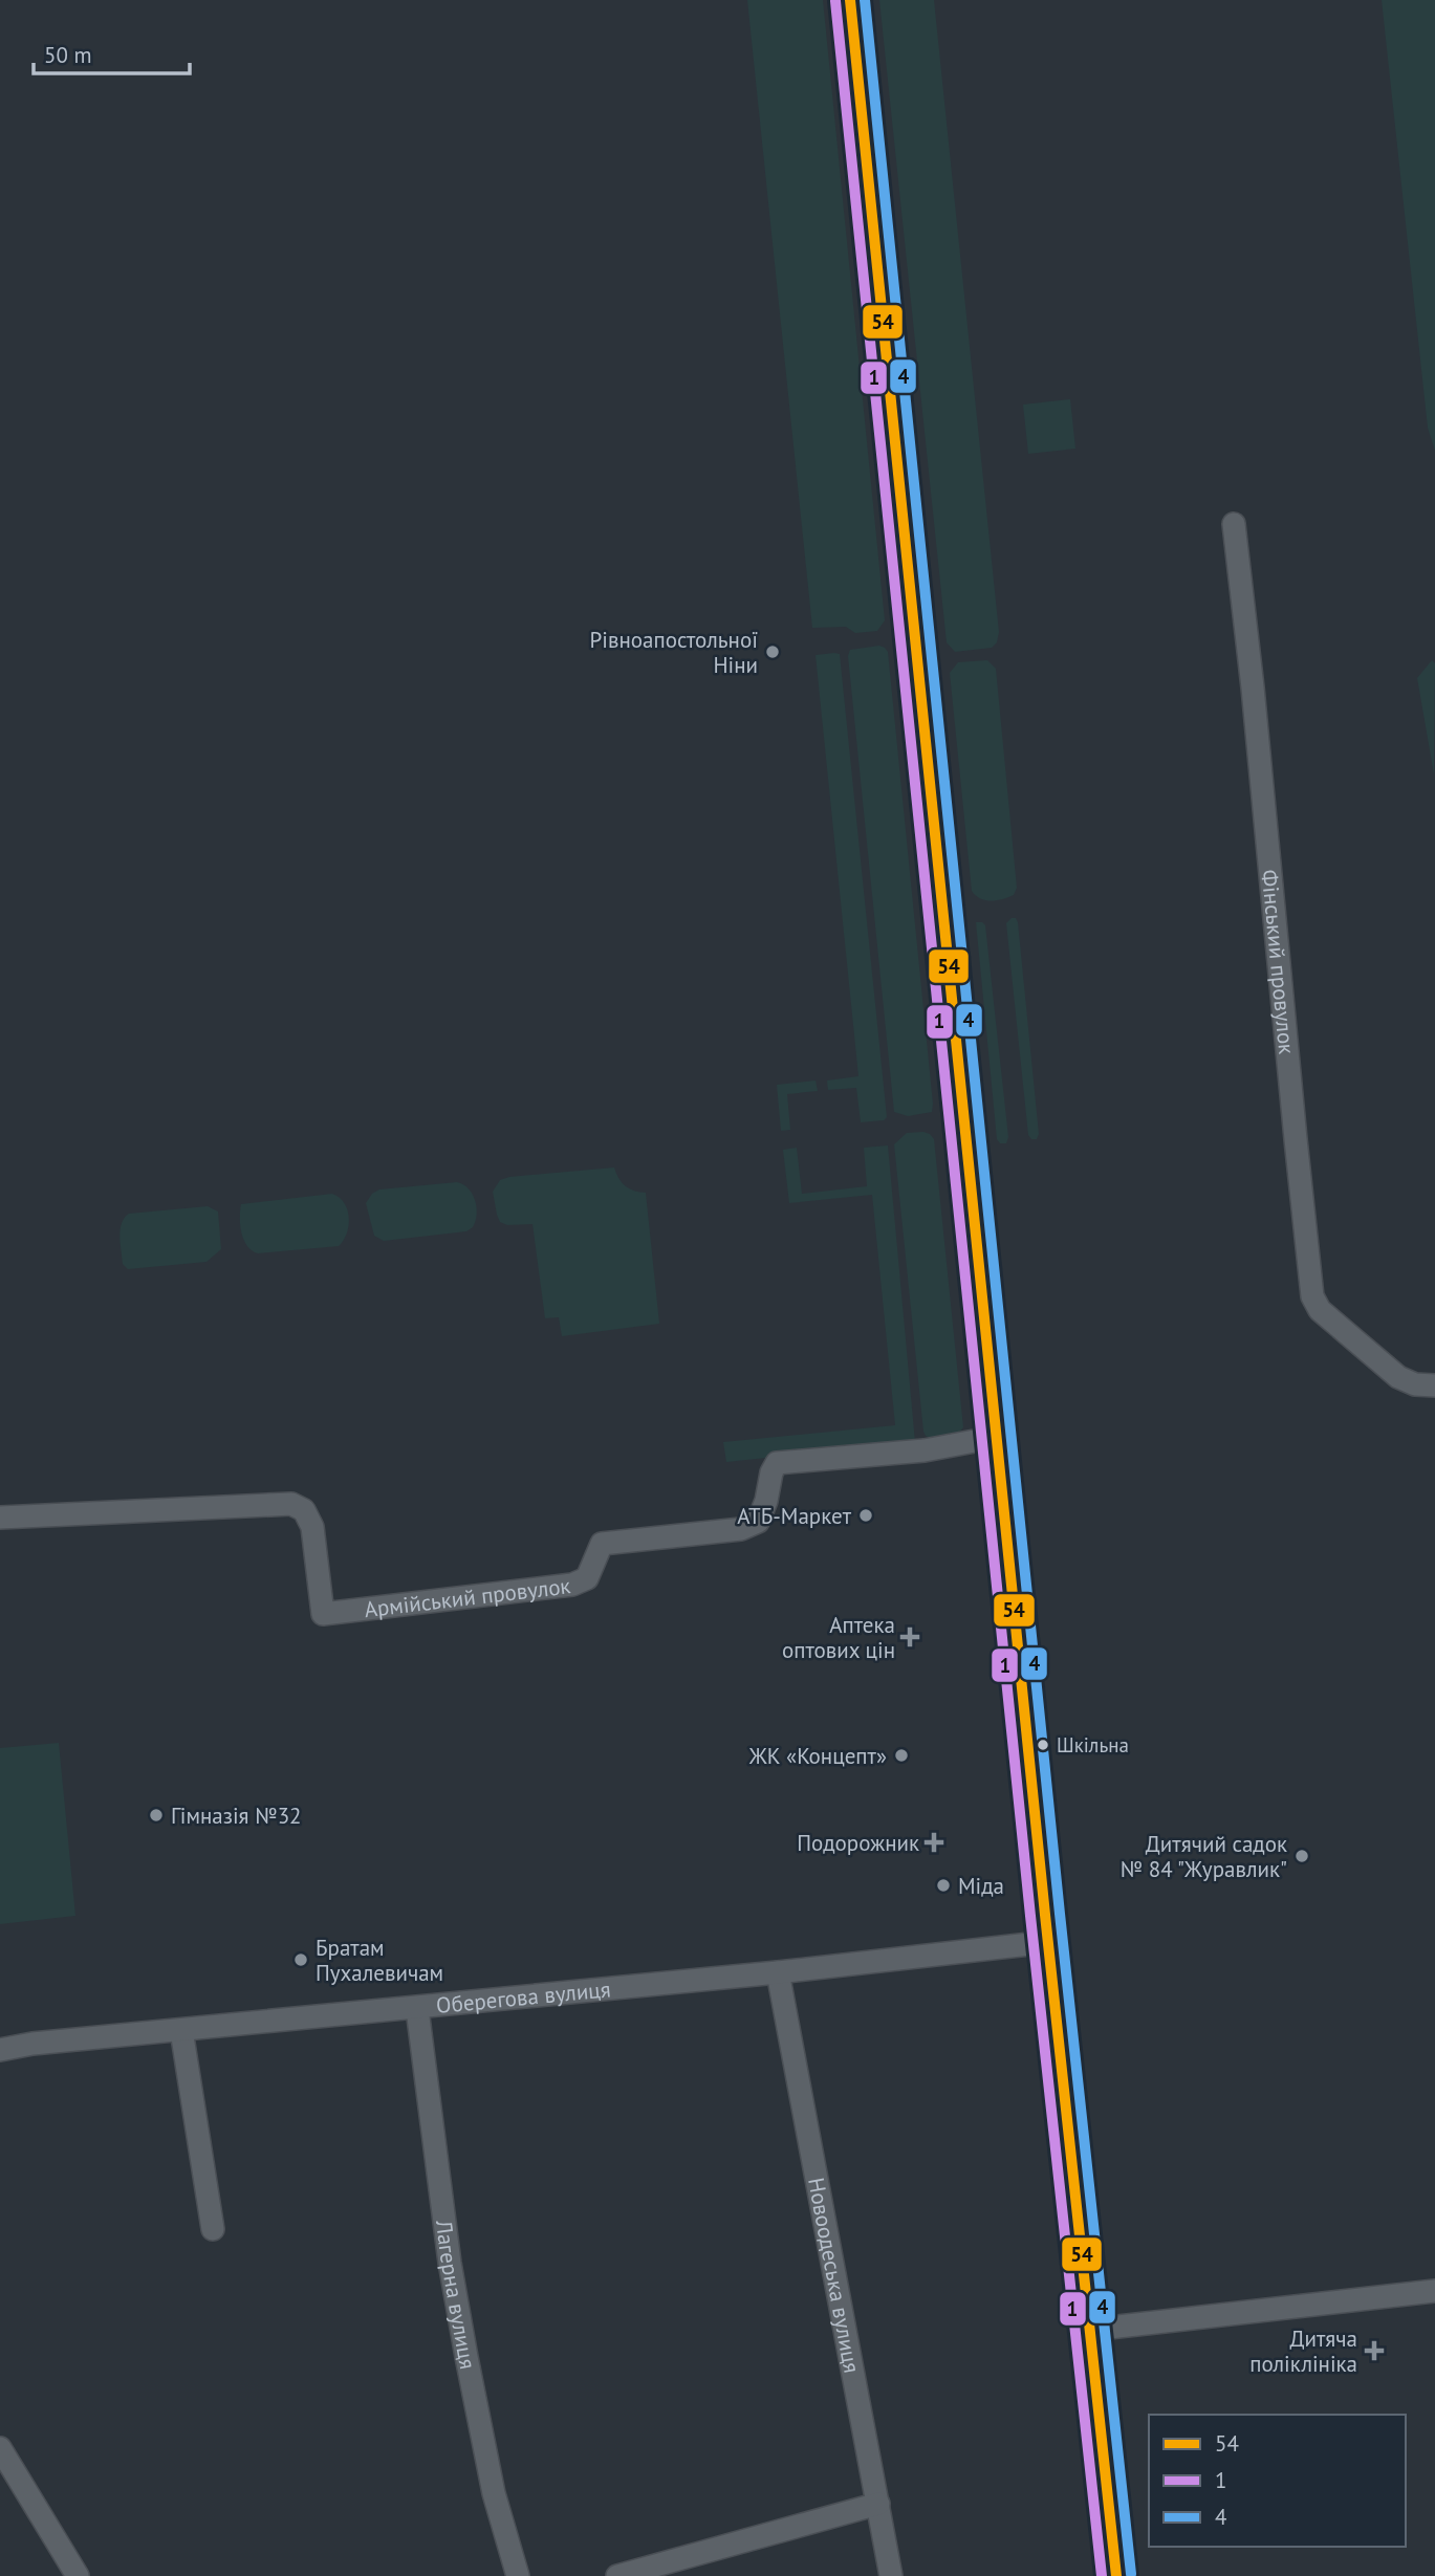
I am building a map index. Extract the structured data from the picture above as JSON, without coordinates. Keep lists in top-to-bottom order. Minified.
{"streets":{"street":["Фінський провулок","Армійський провулок","Оберегова вулиця","Новоодеська вулиця","Лагерна вулиця"]},"crossings":[["Оберегова вулиця","Новоодеська вулиця"],["Оберегова вулиця","Лагерна вулиця"]],"places":{"other":["Рівноапостольної Ніни","АТБ-Маркет","Шкільна","ЖК «Концепт»","Гімназія №32","Дитячий садок № 84 \"Журавлик\"","Міда","Братам Пухалевичам"],"health":["Аптека оптових цін","Подорожник","Дитяча поліклініка"]},"lines":["transit line 54","transit line 4","transit line 1"],"legend":["54","1","4"],"scale_bar":"50 m"}
